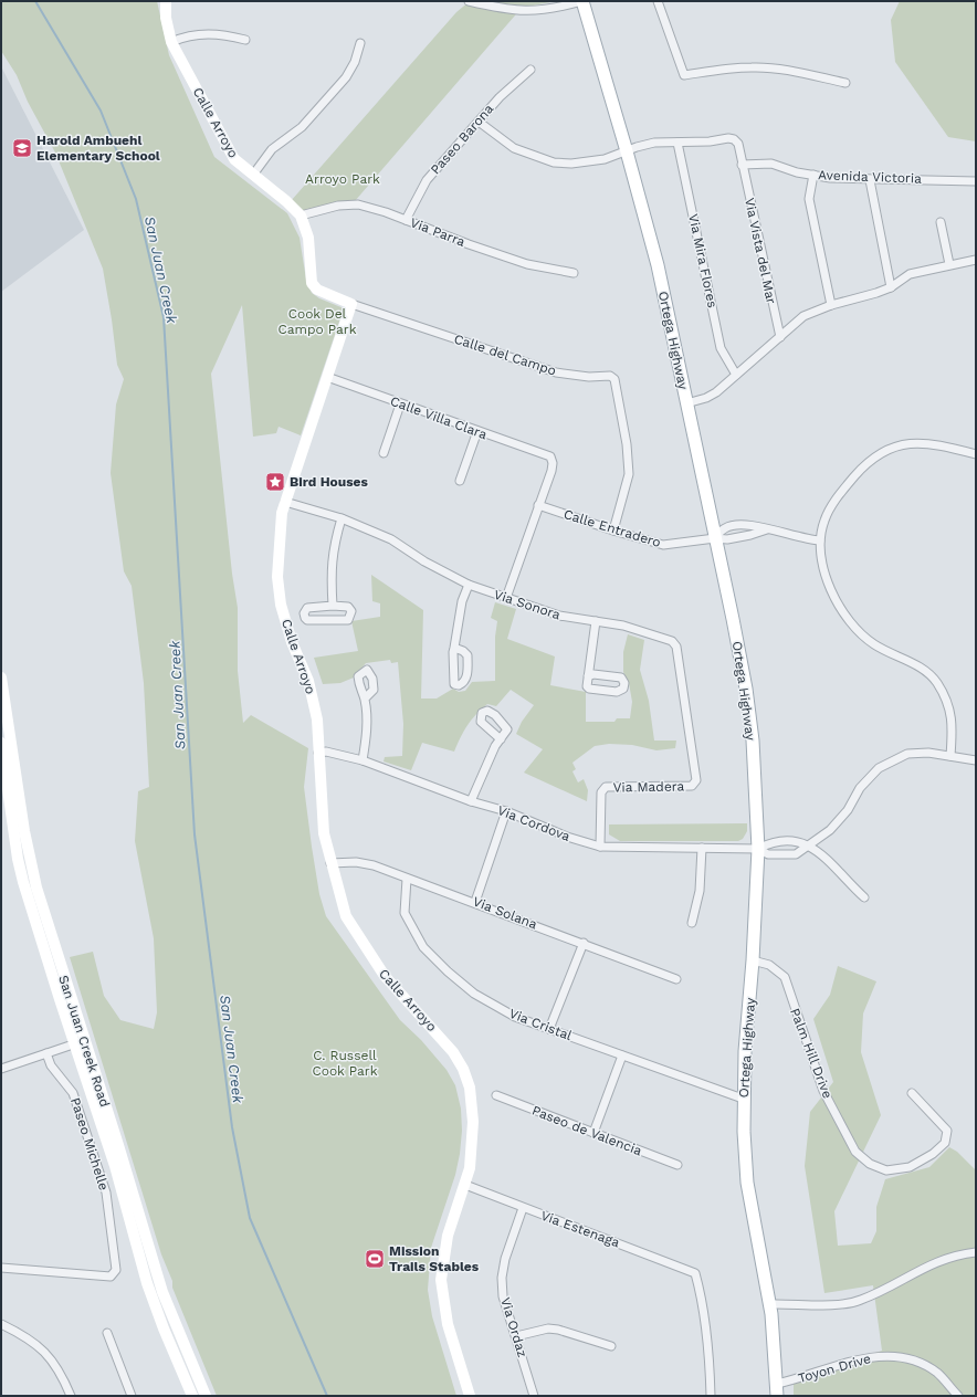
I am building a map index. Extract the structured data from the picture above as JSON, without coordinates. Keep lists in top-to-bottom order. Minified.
{"streets":{"main road":["Ortega Highway"],"street":["Calle Arroyo","Paseo Barona","Avenida Victoria","Via Parra","Via Vista del Mar","Via Mira Flores","Calle del Campo","Calle Villa Clara","Calle Entradero","Via Sonora","Via Madera","Via Cordova","Via Solana","Via Cristal","San Juan Creek Road","Palm Hill Drive","Paseo de Valencia","Paseo Michelle","Via Estenaga","Via Ordaz","Toyon Drive"]},"crossings":[["Calle Arroyo","Via Parra"],["Calle Arroyo","Calle del Campo"],["Calle Arroyo","Calle Villa Clara"],["Calle Arroyo","Via Sonora"],["Calle Arroyo","Via Cordova"],["Calle Arroyo","Via Solana"],["Calle Arroyo","Via Estenaga"],["Paseo Barona","Via Parra"],["Avenida Victoria","Via Vista del Mar"],["Ortega Highway","Calle Entradero"],["Ortega Highway","Via Cordova"],["Ortega Highway","Via Cristal"],["Ortega Highway","Palm Hill Drive"],["Ortega Highway","Toyon Drive"],["Calle del Campo","Calle Entradero"],["Calle Villa Clara","Calle Entradero"],["Via Sonora","Via Madera"],["Via Madera","Via Cordova"],["Via Solana","Via Cristal"],["Via Estenaga","Via Ordaz"]],"water":["San Juan Creek"],"parks":["Arroyo Park","Cook Del Campo Park","C. Russell Cook Park"],"places":{"school or university":["Harold Ambuehl Elementary School"],"place":["Bird Houses"],"sports":["Mission Trails Stables"]}}
